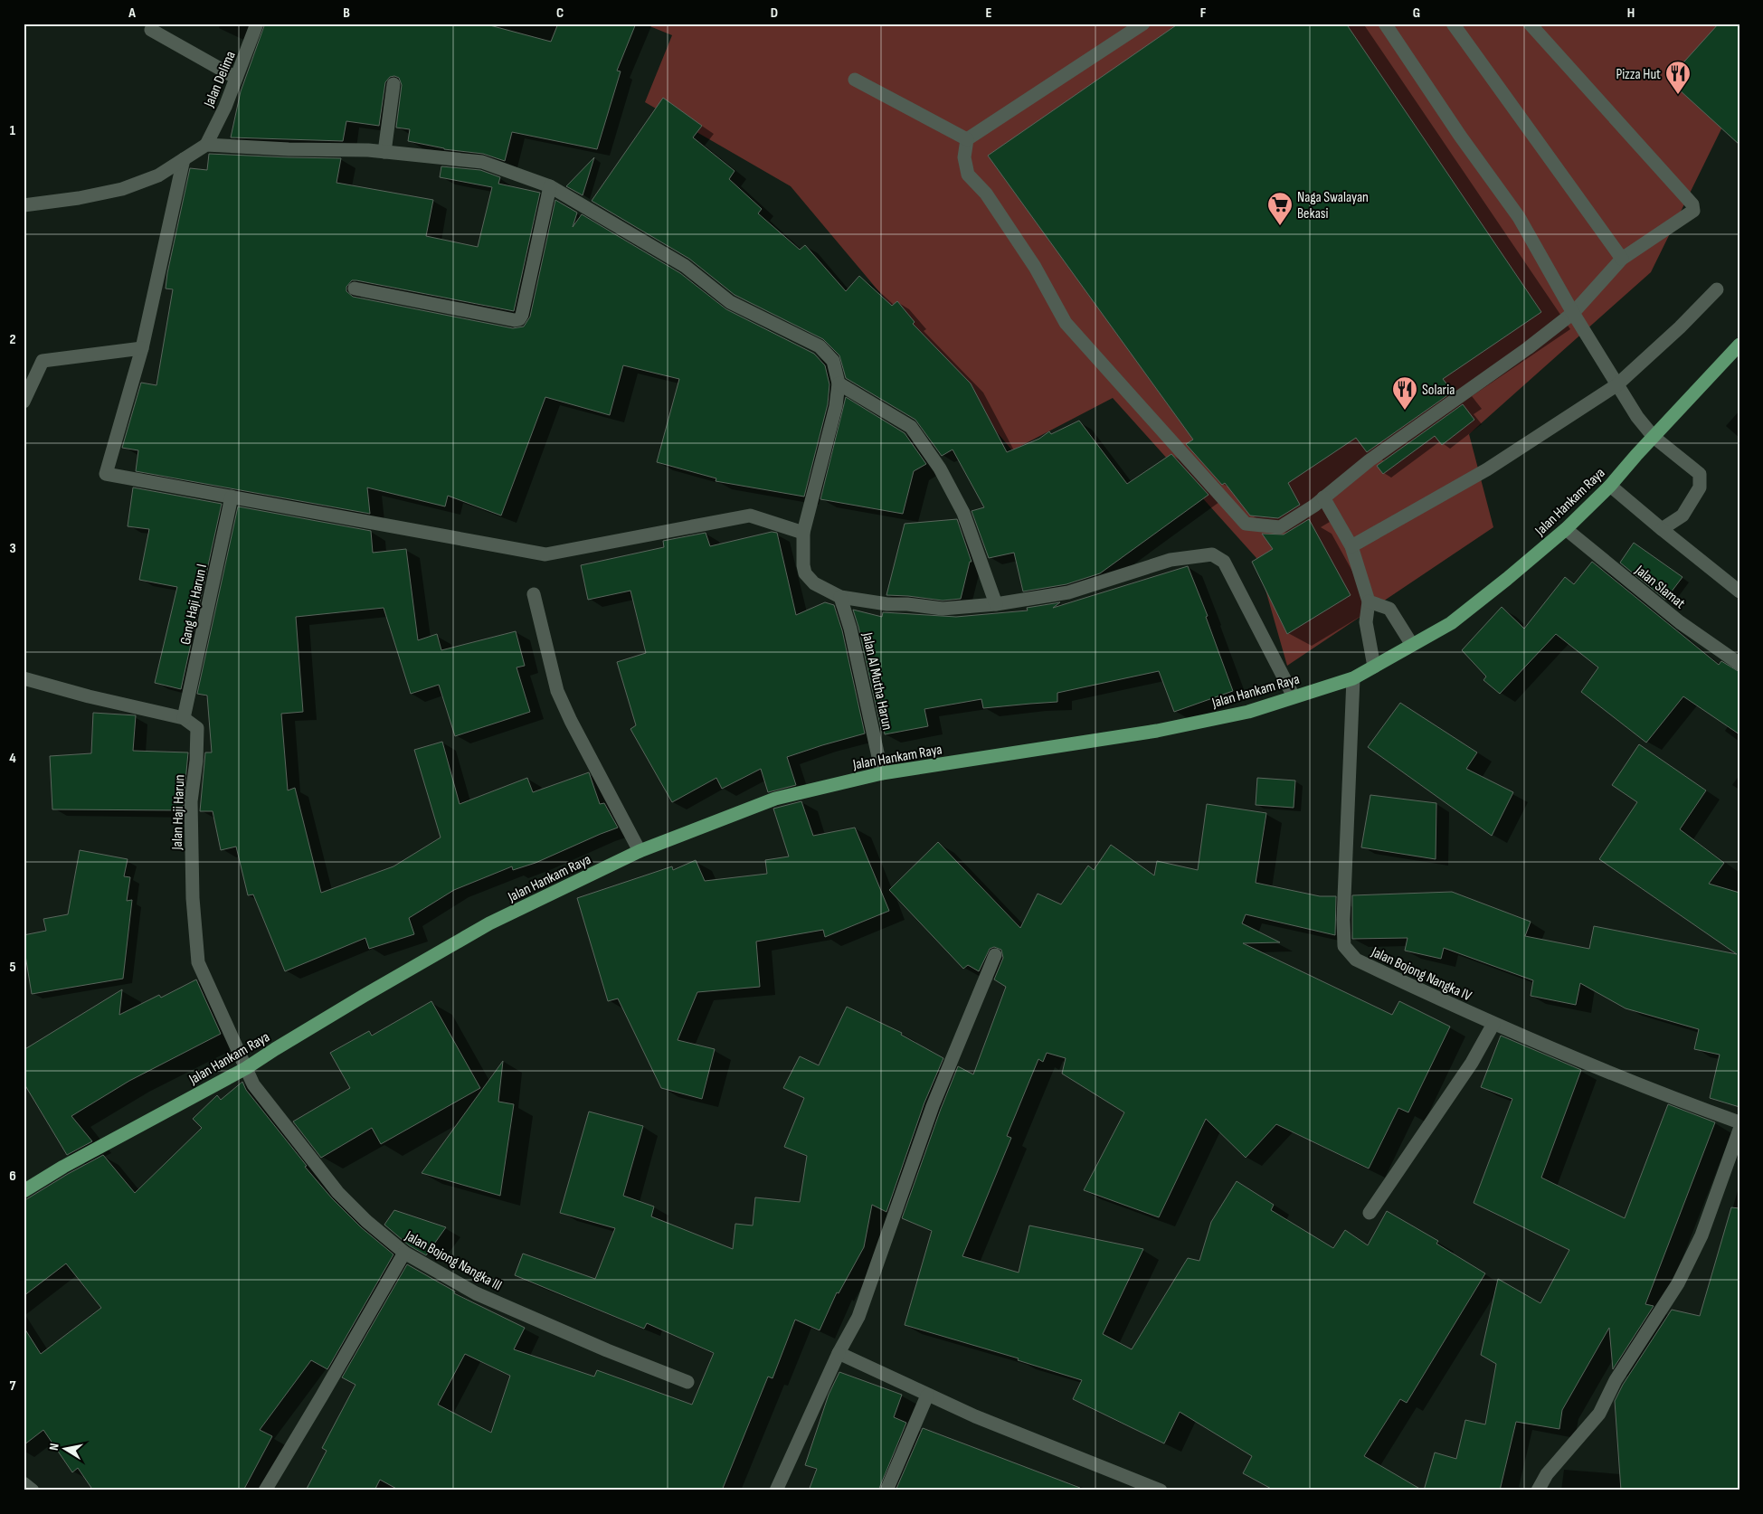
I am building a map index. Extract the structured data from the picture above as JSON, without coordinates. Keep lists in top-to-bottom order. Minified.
{"streets":{"main road":["Jalan Hankam Raya"],"street":["Jalan Delima","Jalan Slamat","Gang Haji Harun I","Jalan Al Mutha Harun","Jalan Haji Harun","Jalan Bojong Nangka IV","Jalan Bojong Nangka III"]},"crossings":[["Jalan Hankam Raya","Jalan Slamat"],["Jalan Hankam Raya","Jalan Al Mutha Harun"],["Jalan Hankam Raya","Jalan Haji Harun"],["Jalan Hankam Raya","Jalan Bojong Nangka IV"],["Jalan Hankam Raya","Jalan Bojong Nangka III"],["Gang Haji Harun I","Jalan Haji Harun"],["Jalan Haji Harun","Jalan Bojong Nangka III"]],"places":{"restaurant":["Pizza Hut","Solaria"],"supermarket":["Naga Swalayan Bekasi"]},"north":"left","grid":{"columns":["A","B","C","D","E","F","G","H"],"rows":["1","2","3","4","5","6","7"]}}
